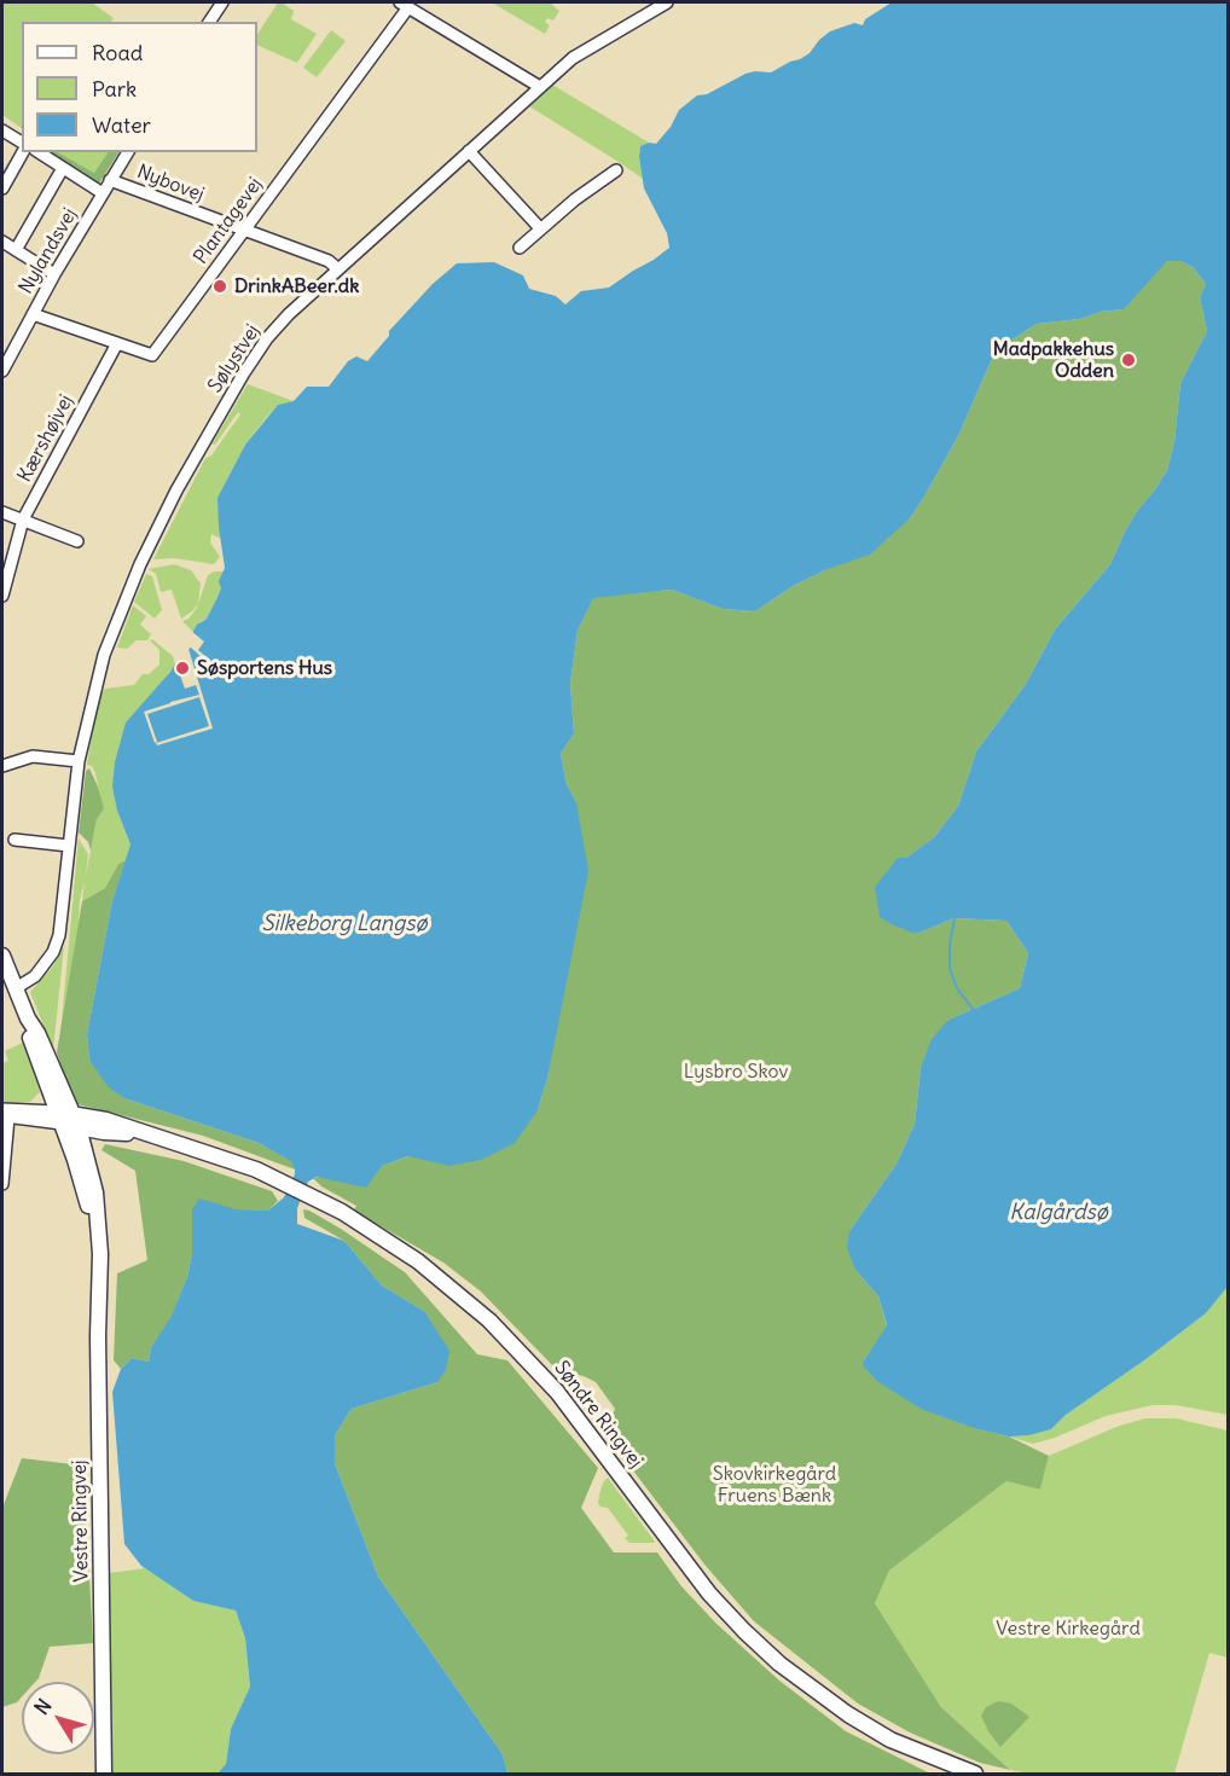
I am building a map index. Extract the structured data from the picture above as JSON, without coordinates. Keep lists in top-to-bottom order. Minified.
{"streets":{"main road":["Søndre Ringvej","Vestre Ringvej"],"street":["Nybovej","Plantagevej","Nylandsvej","Sølystvej","Kærshøjvej"]},"crossings":[["Nybovej","Plantagevej"],["Nybovej","Nylandsvej"],["Nybovej","Sølystvej"],["Plantagevej","Nylandsvej"],["Plantagevej","Kærshøjvej"],["Søndre Ringvej","Vestre Ringvej"]],"water":["Silkeborg Langsø","Kalgårdsø"],"parks":["Lysbro Skov","Skovkirkegård Fruens Bænk","Vestre Kirkegård"],"places":["DrinkABeer.dk","Madpakkehus Odden","Søsportens Hus"],"legend":["Road","Park","Water"],"north":"top left"}
